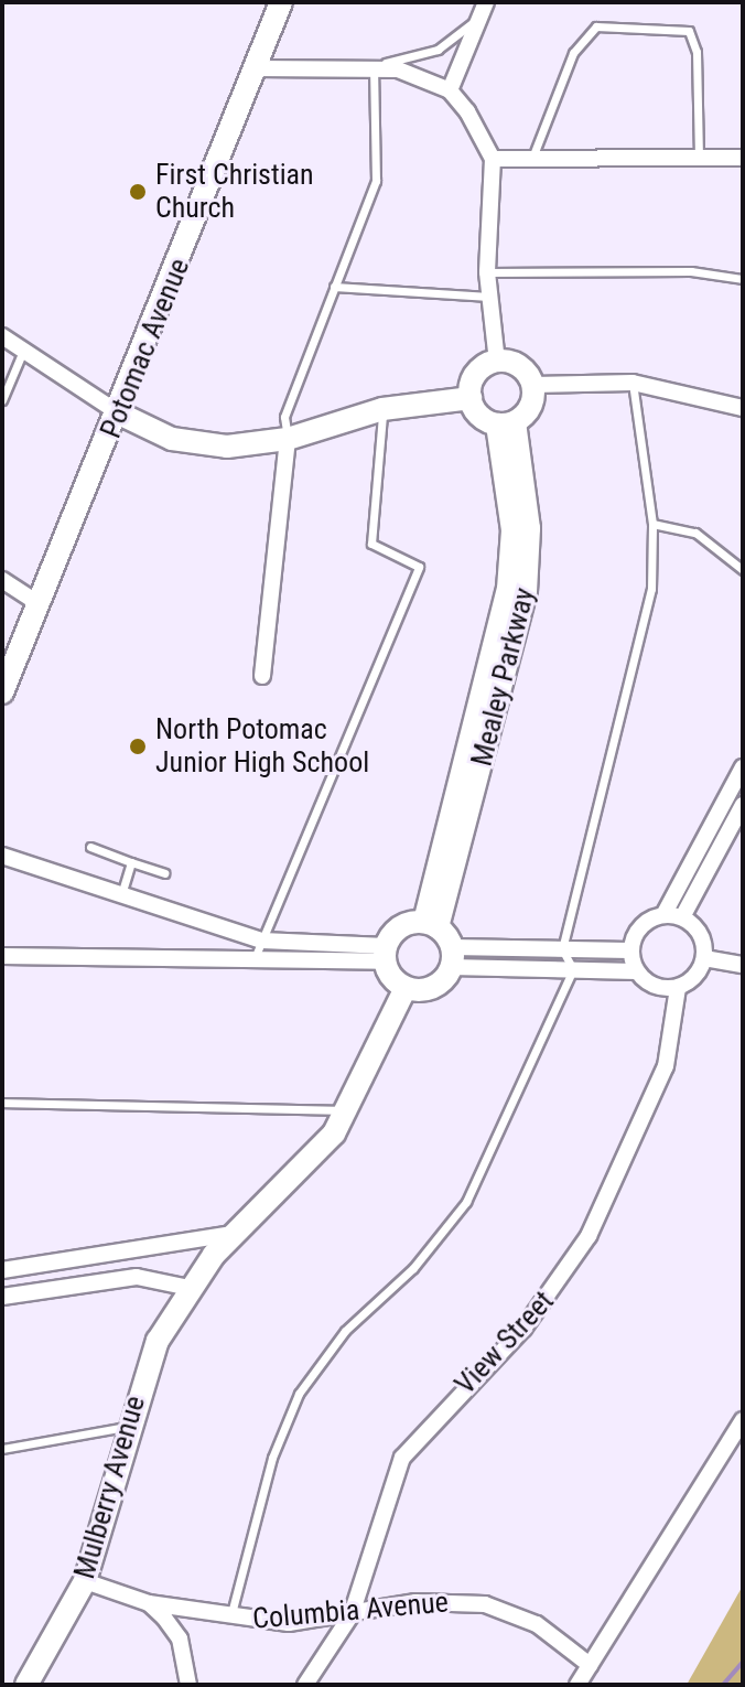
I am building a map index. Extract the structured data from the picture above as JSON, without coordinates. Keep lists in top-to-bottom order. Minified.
{"streets":{"street":["Potomac Avenue","Mealey Parkway","View Street","Mulberry Avenue","Columbia Avenue"]},"crossings":[["Mealey Parkway","Mulberry Avenue"],["View Street","Columbia Avenue"],["Mulberry Avenue","Columbia Avenue"]],"places":["First Christian Church","North Potomac Junior High School"]}
